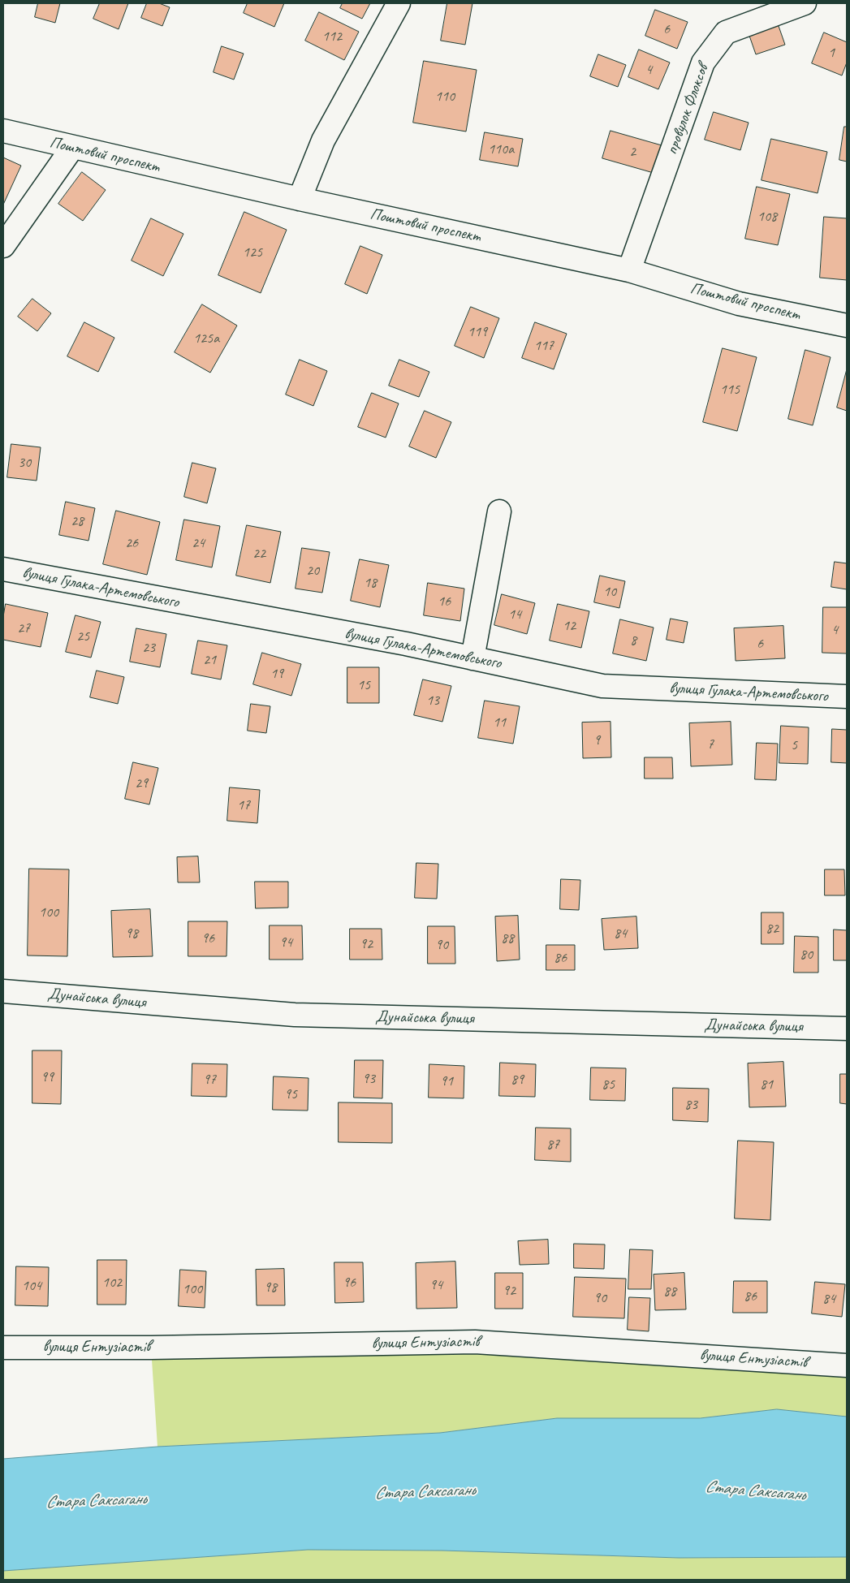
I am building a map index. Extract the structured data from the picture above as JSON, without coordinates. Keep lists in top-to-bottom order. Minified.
{"streets":{"street":["провулок Флоксов","Поштовий проспект","вулиця Гулака-Артемовського","Дунайська вулиця","вулиця Ентузіастів"]},"crossings":[["провулок Флоксов","Поштовий проспект"]],"water":["Стара Саксагань"],"house_numbers":["6","112","1","4","110","110а","2","108","125","119","125а","117","115","30","28","26","24","22","20","18","10","16","14","12","27","4","25","8","6","23","21","19","15","13","11","9","7","5","29","17","100","82","98","84","96","88","94","92","90","80","86","99","93","97","89","91","85","81","95","83","87","102","96","94","104","98","100","92","88","86","90","84"]}
